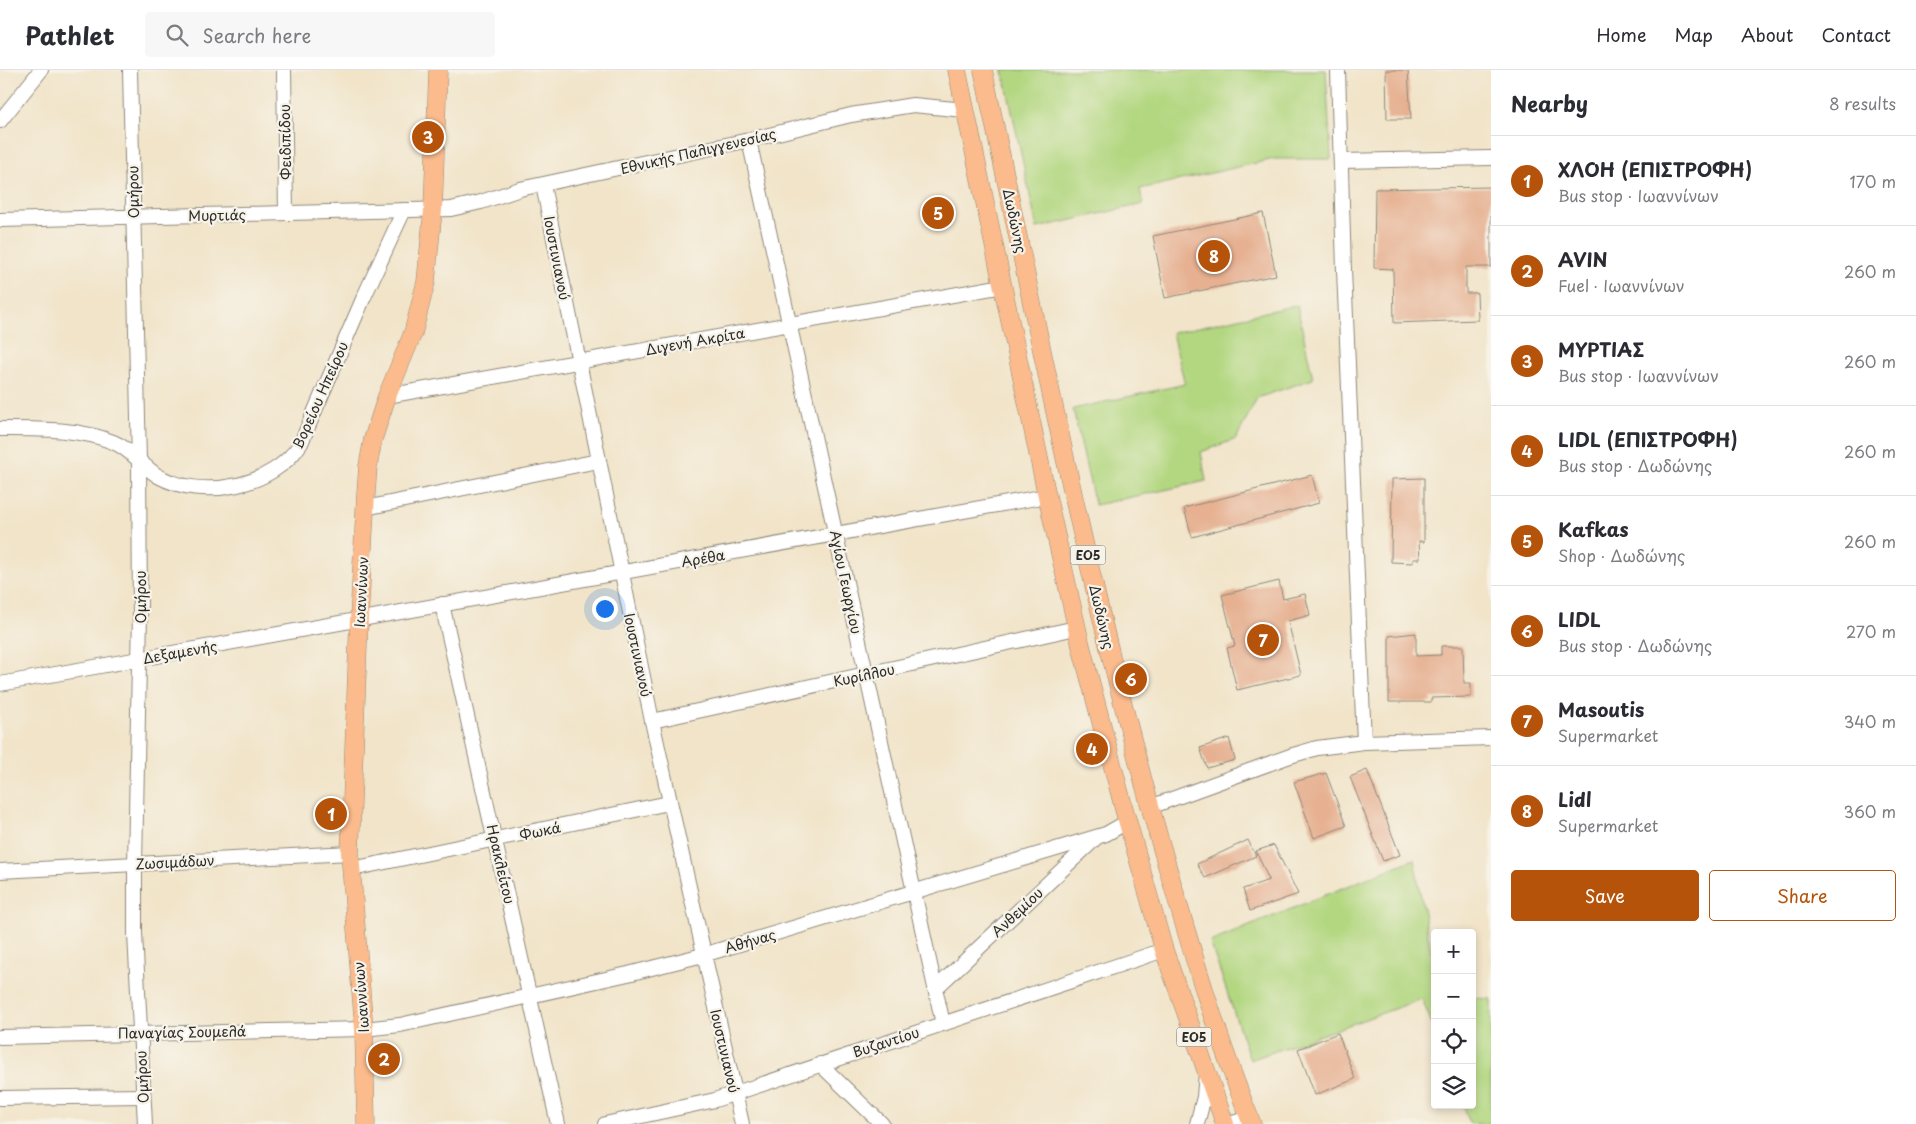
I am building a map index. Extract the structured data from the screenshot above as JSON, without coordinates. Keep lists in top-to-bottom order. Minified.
{"streets":{"main road":["Δωδώνης","ΕΟ5","Ιωαννίνων"],"street":["Φειδιπίδου","Εθνικής Παλιγγενεσίας","Ομήρου","Μυρτιάς","Ιουστινιανού","Διγενή Ακρίτα","Βορείου Ηπείρου","Αρέθα","Αγίου Γεωργίου","Δεξαμενής","Κυρίλλου","Φωκά","Ζωσιμάδων","Ηρακλείτου","Ανθεμίου","Αθήνας","Παναγίας Σουμελά","Βυζαντίου"]},"crossings":[["Φειδιπίδου","Μυρτιάς"],["Εθνικής Παλιγγενεσίας","Μυρτιάς"],["Εθνικής Παλιγγενεσίας","Δωδώνης"],["Εθνικής Παλιγγενεσίας","Ιουστινιανού"],["Εθνικής Παλιγγενεσίας","Αγίου Γεωργίου"],["Εθνικής Παλιγγενεσίας","Ιωαννίνων"],["Ομήρου","Μυρτιάς"],["Ομήρου","Βορείου Ηπείρου"],["Ομήρου","Δεξαμενής"],["Ομήρου","Ζωσιμάδων"],["Ομήρου","Παναγίας Σουμελά"],["Μυρτιάς","Βορείου Ηπείρου"],["Μυρτιάς","Ιωαννίνων"],["Δωδώνης","Διγενή Ακρίτα"],["Δωδώνης","Αρέθα"],["Δωδώνης","Κυρίλλου"],["Δωδώνης","Αθήνας"],["Δωδώνης","Βυζαντίου"],["Ιουστινιανού","Διγενή Ακρίτα"],["Ιουστινιανού","Αρέθα"],["Ιουστινιανού","Κυρίλλου"],["Ιουστινιανού","Φωκά"],["Ιουστινιανού","Αθήνας"],["Ιουστινιανού","Βυζαντίου"],["Διγενή Ακρίτα","Αγίου Γεωργίου"],["Διγενή Ακρίτα","Ιωαννίνων"],["Αρέθα","Αγίου Γεωργίου"],["Αρέθα","Ιωαννίνων"],["Αρέθα","Δεξαμενής"],["Αρέθα","Ηρακλείτου"],["Αγίου Γεωργίου","Κυρίλλου"],["Αγίου Γεωργίου","Ανθεμίου"],["Αγίου Γεωργίου","Αθήνας"],["Αγίου Γεωργίου","Βυζαντίου"],["Ιωαννίνων","Δεξαμενής"],["Ιωαννίνων","Φωκά"],["Ιωαννίνων","Ζωσιμάδων"],["Ιωαννίνων","Αθήνας"],["Ιωαννίνων","Παναγίας Σουμελά"],["Φωκά","Ζωσιμάδων"],["Φωκά","Ηρακλείτου"],["Ηρακλείτου","Αθήνας"],["Ανθεμίου","Αθήνας"],["Αθήνας","Παναγίας Σουμελά"]],"page":{"header":"Pathlet","search":"Search here","nav":["Home","Map","About","Contact"],"heading":["Nearby","8 results"],"pins":["3","5","8","7","6","4","1","2"],"list":[{"mark":"1","name":"ΧΛΟΗ (ΕΠΙΣΤΡΟΦΗ)","note":"Bus stop · Ιωαννίνων","value":"170 m"},{"mark":"2","name":"AVIN","note":"Fuel · Ιωαννίνων","value":"260 m"},{"mark":"3","name":"ΜΥΡΤΙΑΣ","note":"Bus stop · Ιωαννίνων","value":"260 m"},{"mark":"4","name":"LIDL (ΕΠΙΣΤΡΟΦΗ)","note":"Bus stop · Δωδώνης","value":"260 m"},{"mark":"5","name":"Kafkas","note":"Shop · Δωδώνης","value":"260 m"},{"mark":"6","name":"LIDL","note":"Bus stop · Δωδώνης","value":"270 m"},{"mark":"7","name":"Masoutis","note":"Supermarket","value":"340 m"},{"mark":"8","name":"Lidl","note":"Supermarket","value":"360 m"}],"buttons":["Save","Share"],"map_buttons":["+","−"]}}
